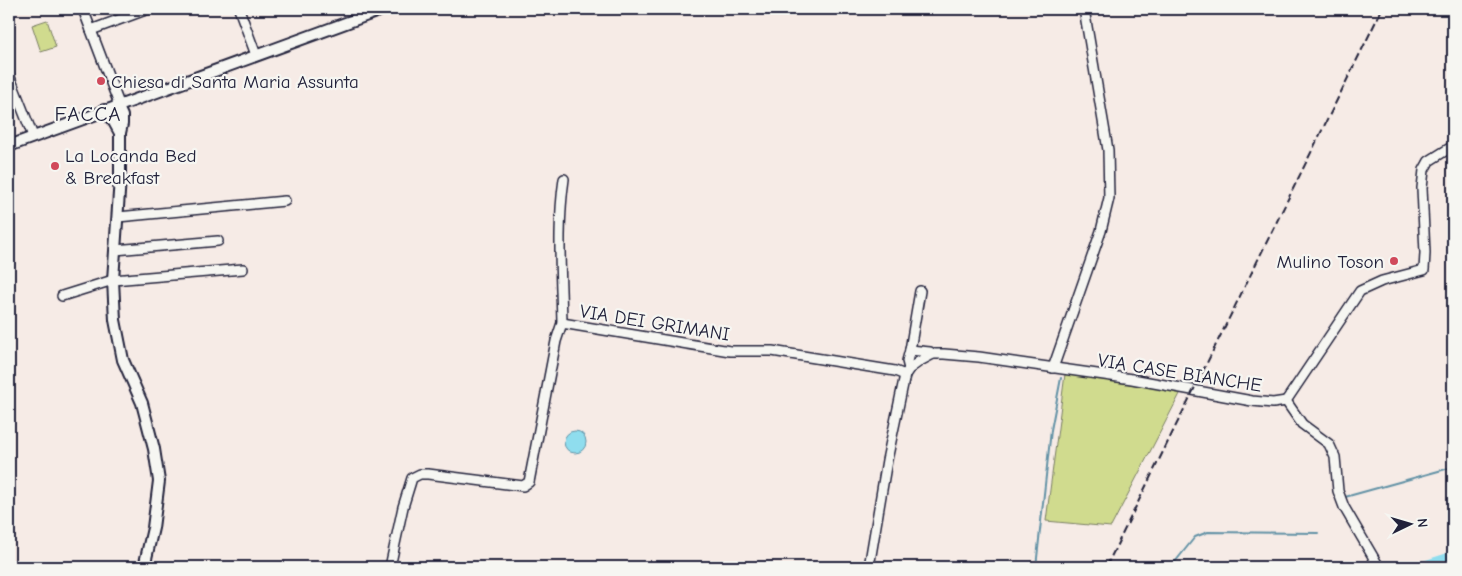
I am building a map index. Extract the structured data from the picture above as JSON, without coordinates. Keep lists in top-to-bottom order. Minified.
{"streets":{"street":["VIA DEI GRIMANI","VIA CASE BIANCHE"]},"districts":["FACCA"],"places":["Chiesa di Santa Maria Assunta","La Locanda Bed & Breakfast","Mulino Toson"],"north":"right"}
